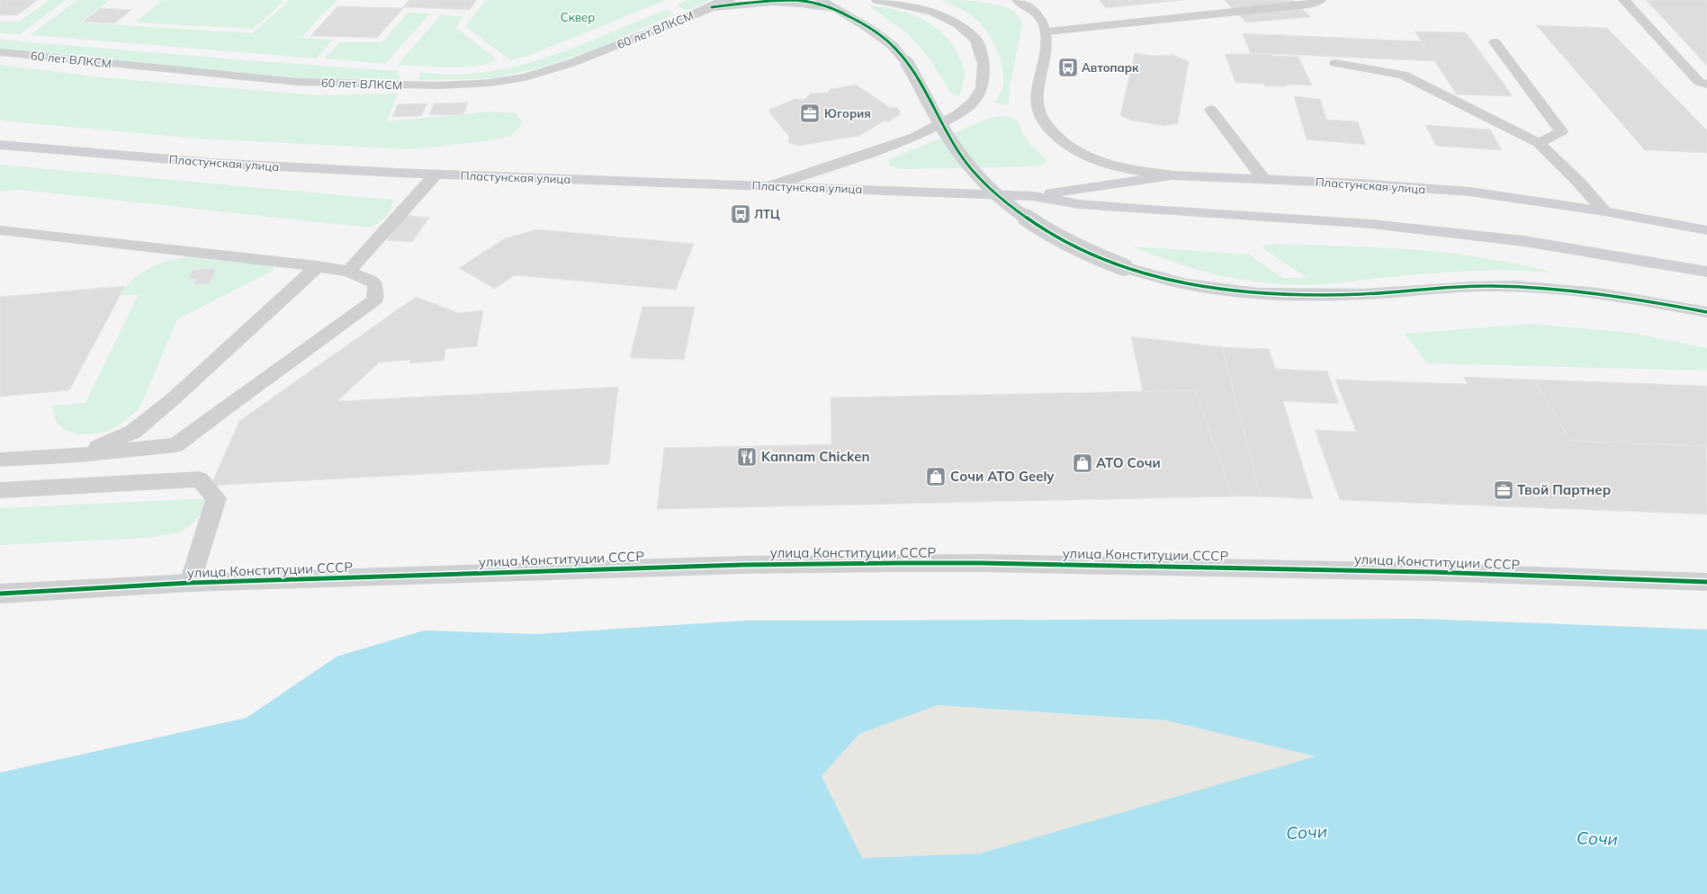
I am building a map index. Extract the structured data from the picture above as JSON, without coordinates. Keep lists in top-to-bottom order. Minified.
{"streets":{"main road":["Пластунская улица"],"street":["60 лет ВЛКСМ","улица Конституции СССР"]},"water":["Сочи"],"parks":["Сквер"],"places":{"bus stop":["Автопарк","ЛТЦ"],"office":["Югория","Твой Партнер"],"restaurant":["Kannam Chicken"],"shop":["АТО Сочи","Сочи АТО Geely"]}}
